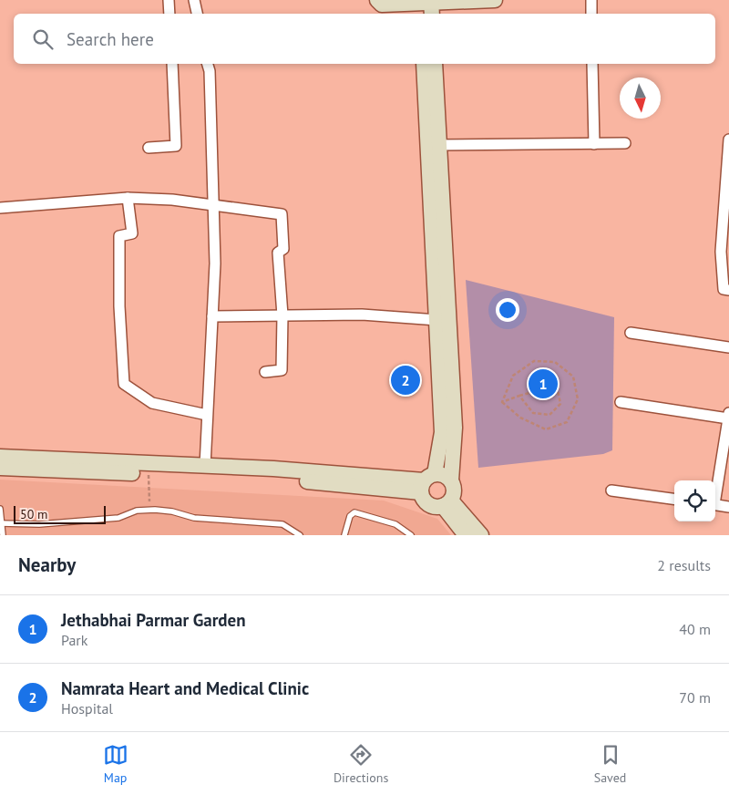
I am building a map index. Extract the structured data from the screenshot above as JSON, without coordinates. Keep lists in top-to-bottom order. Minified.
{"scale_bar":"50 m","north":"bottom","page":{"search":"Search here","pins":["2","1"],"scale":"50 m","heading":["Nearby","2 results"],"list":[{"mark":"1","name":"Jethabhai Parmar Garden","note":"Park","value":"40 m"},{"mark":"2","name":"Namrata Heart and Medical Clinic","note":"Hospital","value":"70 m"}],"nav":["Map","Directions","Saved"]}}
